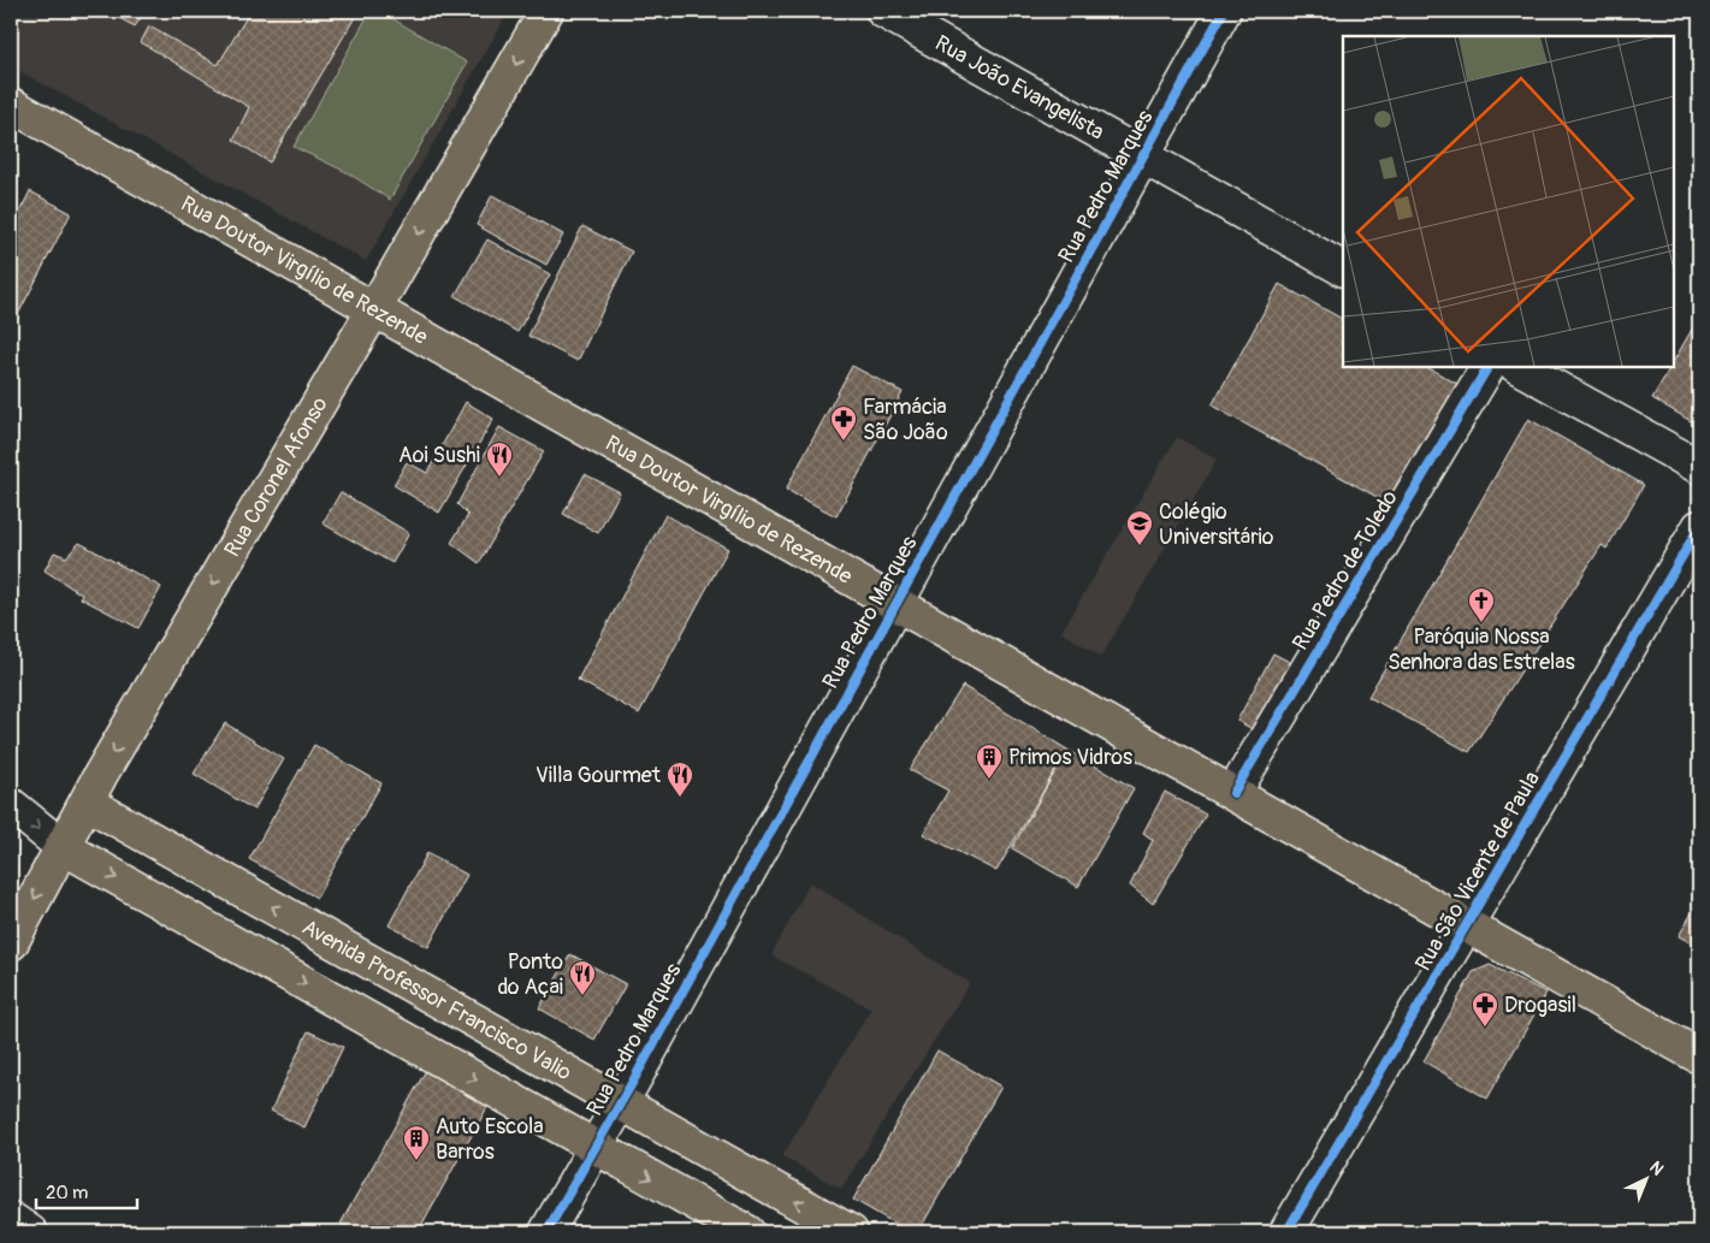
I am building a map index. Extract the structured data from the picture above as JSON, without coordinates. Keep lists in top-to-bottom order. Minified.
{"streets":{"main road":["Rua Doutor Virgílio de Rezende","Rua Coronel Afonso","Avenida Professor Francisco Valio"],"street":["Rua João Evangelista","Rua Pedro Marques","Rua Pedro de Toledo","Rua São Vicente de Paula"]},"crossings":[["Rua João Evangelista","Rua Pedro Marques"],["Rua Pedro Marques","Rua Doutor Virgílio de Rezende"],["Rua Pedro Marques","Avenida Professor Francisco Valio"],["Rua Doutor Virgílio de Rezende","Rua Coronel Afonso"],["Rua Doutor Virgílio de Rezende","Rua Pedro de Toledo"],["Rua Doutor Virgílio de Rezende","Rua São Vicente de Paula"],["Rua Coronel Afonso","Avenida Professor Francisco Valio"]],"one_way":["Rua Coronel Afonso"],"places":{"pharmacy":["Farmácia São João","Drogasil"],"restaurant":["Aoi Sushi","Villa Gourmet","Ponto do Açai"],"school or university":["Colégio Universitário"],"church":["Paróquia Nossa Senhora das Estrelas"],"building":["Primos Vidros","Auto Escola Barros"]},"scale_bar":"20 m","north":"top right"}
